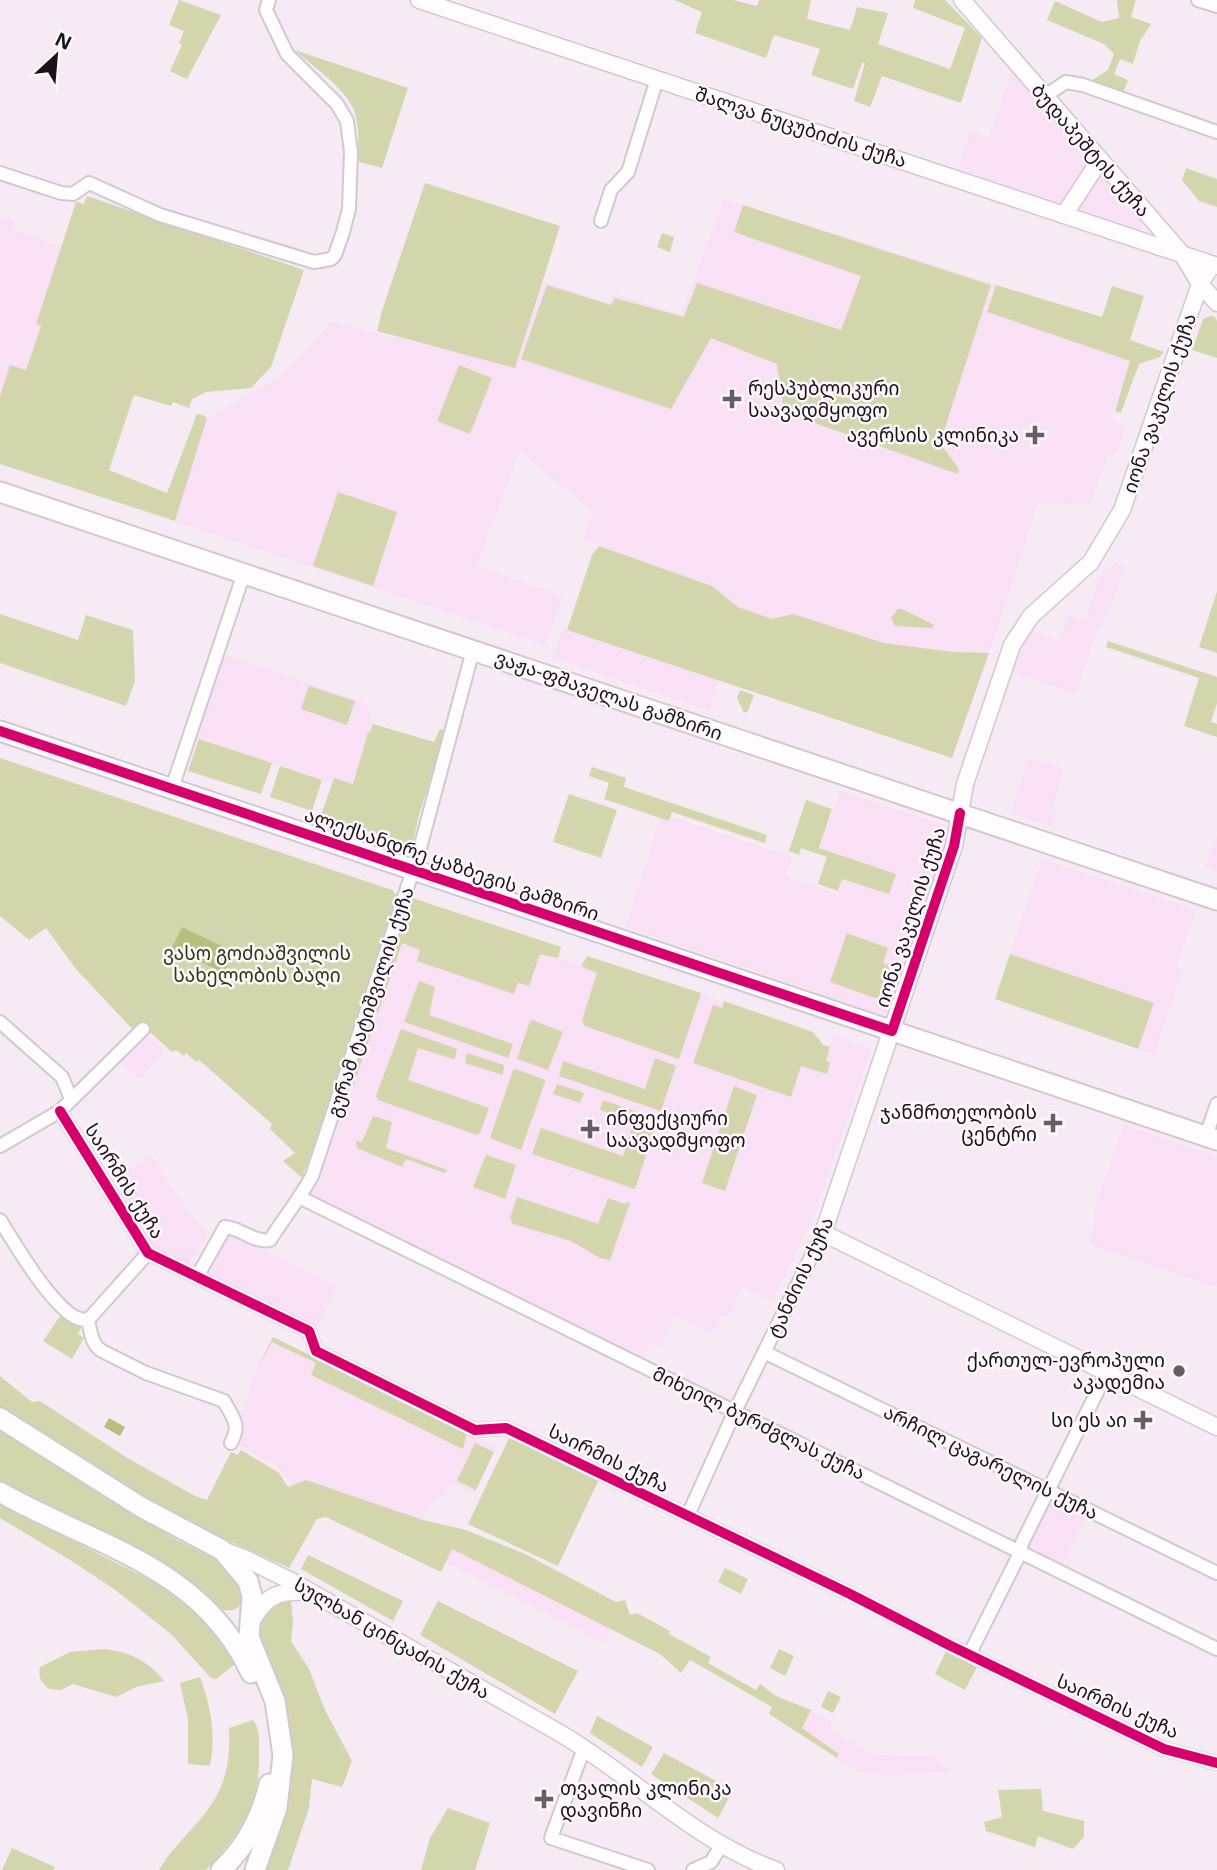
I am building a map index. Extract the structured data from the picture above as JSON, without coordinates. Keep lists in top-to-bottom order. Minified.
{"streets":{"main road":["შალვა ნუცუბიძის ქუჩა","ბუდაპეშტის ქუჩა","იონა ვაკელის ქუჩა","ვაჟა-ფშაველას გამზირი","ალექსანდრე ყაზბეგის გამზირი","ტანძიის ქუჩა","სულხან ცინცაძის ქუჩა"],"street":["გურამ ტატიშვილის ქუჩა","საირმის ქუჩა","მიხეილ ბურძგლას ქუჩა","არჩილ ცაგარელის ქუჩა"]},"crossings":[["შალვა ნუცუბიძის ქუჩა","ბუდაპეშტის ქუჩა"],["შალვა ნუცუბიძის ქუჩა","იონა ვაკელის ქუჩა"],["ბუდაპეშტის ქუჩა","იონა ვაკელის ქუჩა"],["იონა ვაკელის ქუჩა","ვაჟა-ფშაველას გამზირი"],["იონა ვაკელის ქუჩა","ალექსანდრე ყაზბეგის გამზირი"],["იონა ვაკელის ქუჩა","ტანძიის ქუჩა"],["ვაჟა-ფშაველას გამზირი","გურამ ტატიშვილის ქუჩა"],["ალექსანდრე ყაზბეგის გამზირი","გურამ ტატიშვილის ქუჩა"],["ალექსანდრე ყაზბეგის გამზირი","ტანძიის ქუჩა"],["გურამ ტატიშვილის ქუჩა","საირმის ქუჩა"],["გურამ ტატიშვილის ქუჩა","მიხეილ ბურძგლას ქუჩა"],["საირმის ქუჩა","ტანძიის ქუჩა"],["ტანძიის ქუჩა","მიხეილ ბურძგლას ქუჩა"],["ტანძიის ქუჩა","არჩილ ცაგარელის ქუჩა"]],"parks":["ვასო გოძიაშვილის სახელობის ბაღი"],"places":{"health":["რესპუბლიკური საავადმყოფო","ავერსის კლინიკა","ჯანმრთელობის ცენტრი","ინფექციური საავადმყოფო","სი ეს აი","თვალის კლინიკა დავინჩი"],"other":["ქართულ-ევროპული აკადემია"]},"north":"top right"}
